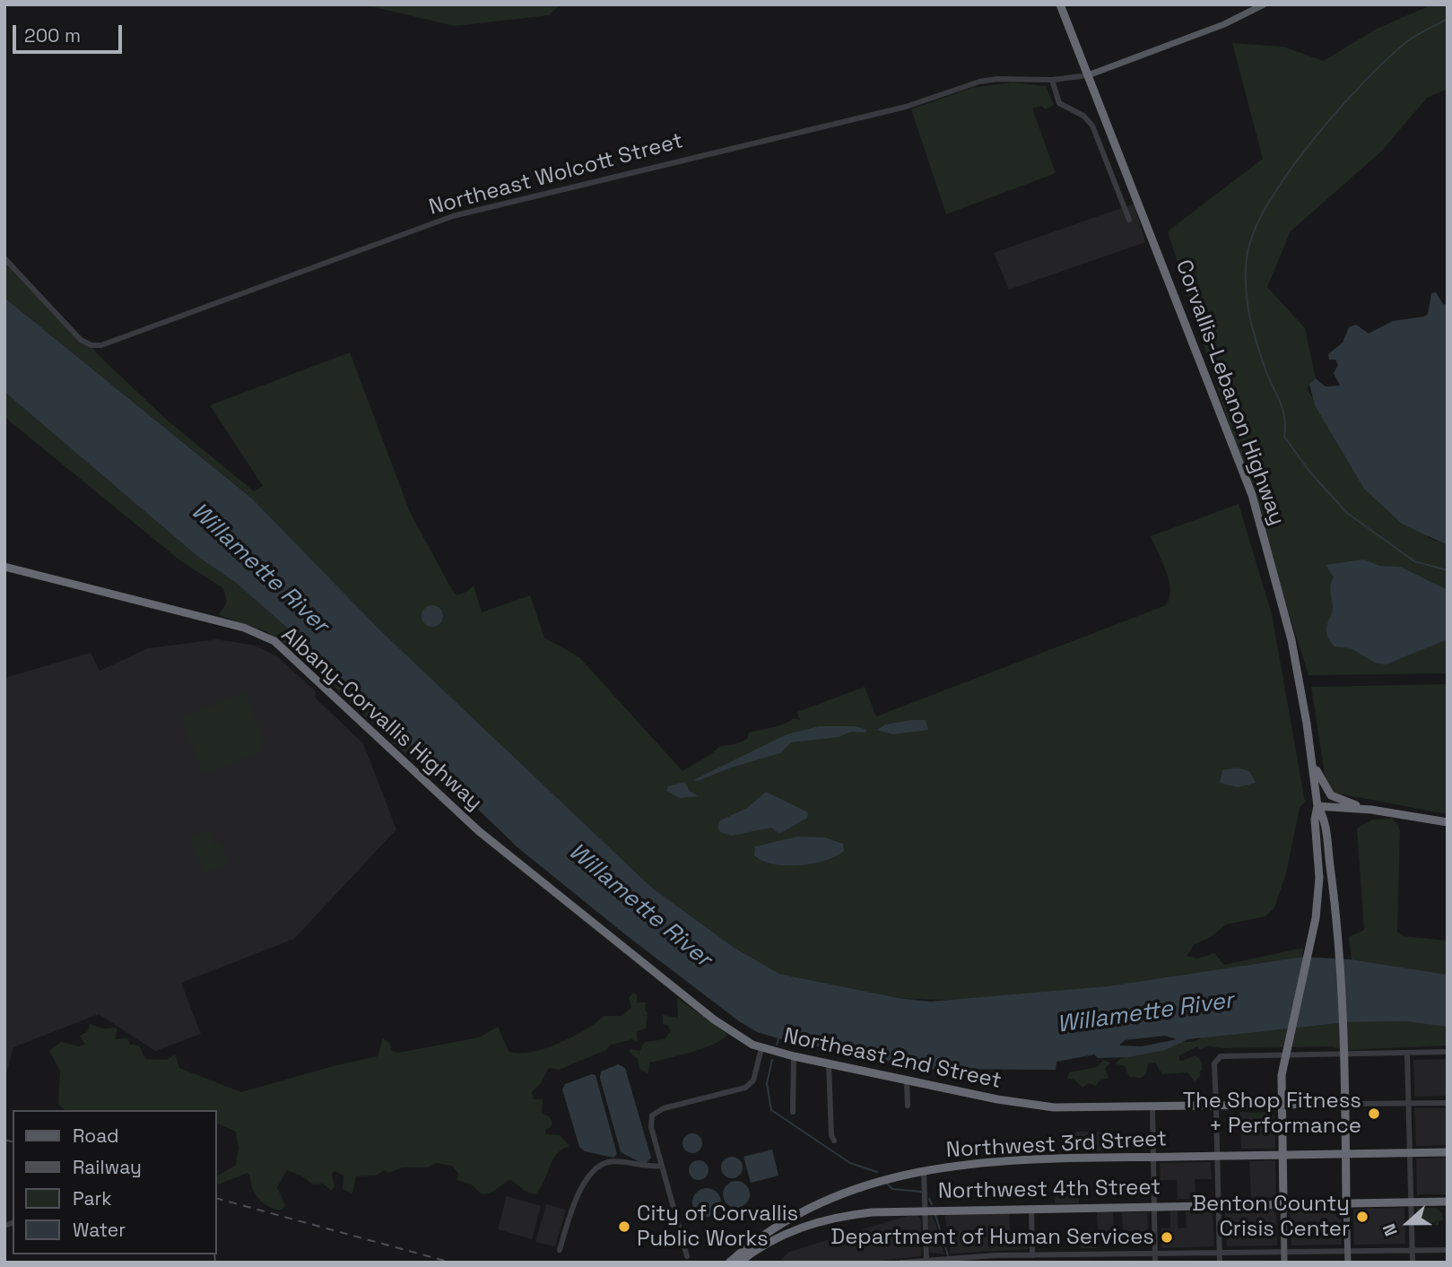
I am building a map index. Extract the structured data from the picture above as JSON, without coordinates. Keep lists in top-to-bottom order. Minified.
{"streets":{"highway":["Corvallis-Lebanon Highway","Albany-Corvallis Highway","Northeast 2nd Street","Northwest 3rd Street","Northwest 4th Street"],"street":["Northeast Wolcott Street"]},"crossings":[["Northeast Wolcott Street","Corvallis-Lebanon Highway"],["Albany-Corvallis Highway","Northeast 2nd Street"]],"water":["Willamette River"],"places":["The Shop Fitness + Performance","Benton County Crisis Center","City of Corvallis Public Works","Department of Human Services"],"legend":["Road","Railway","Park","Water"],"scale_bar":"200 m","north":"left"}
